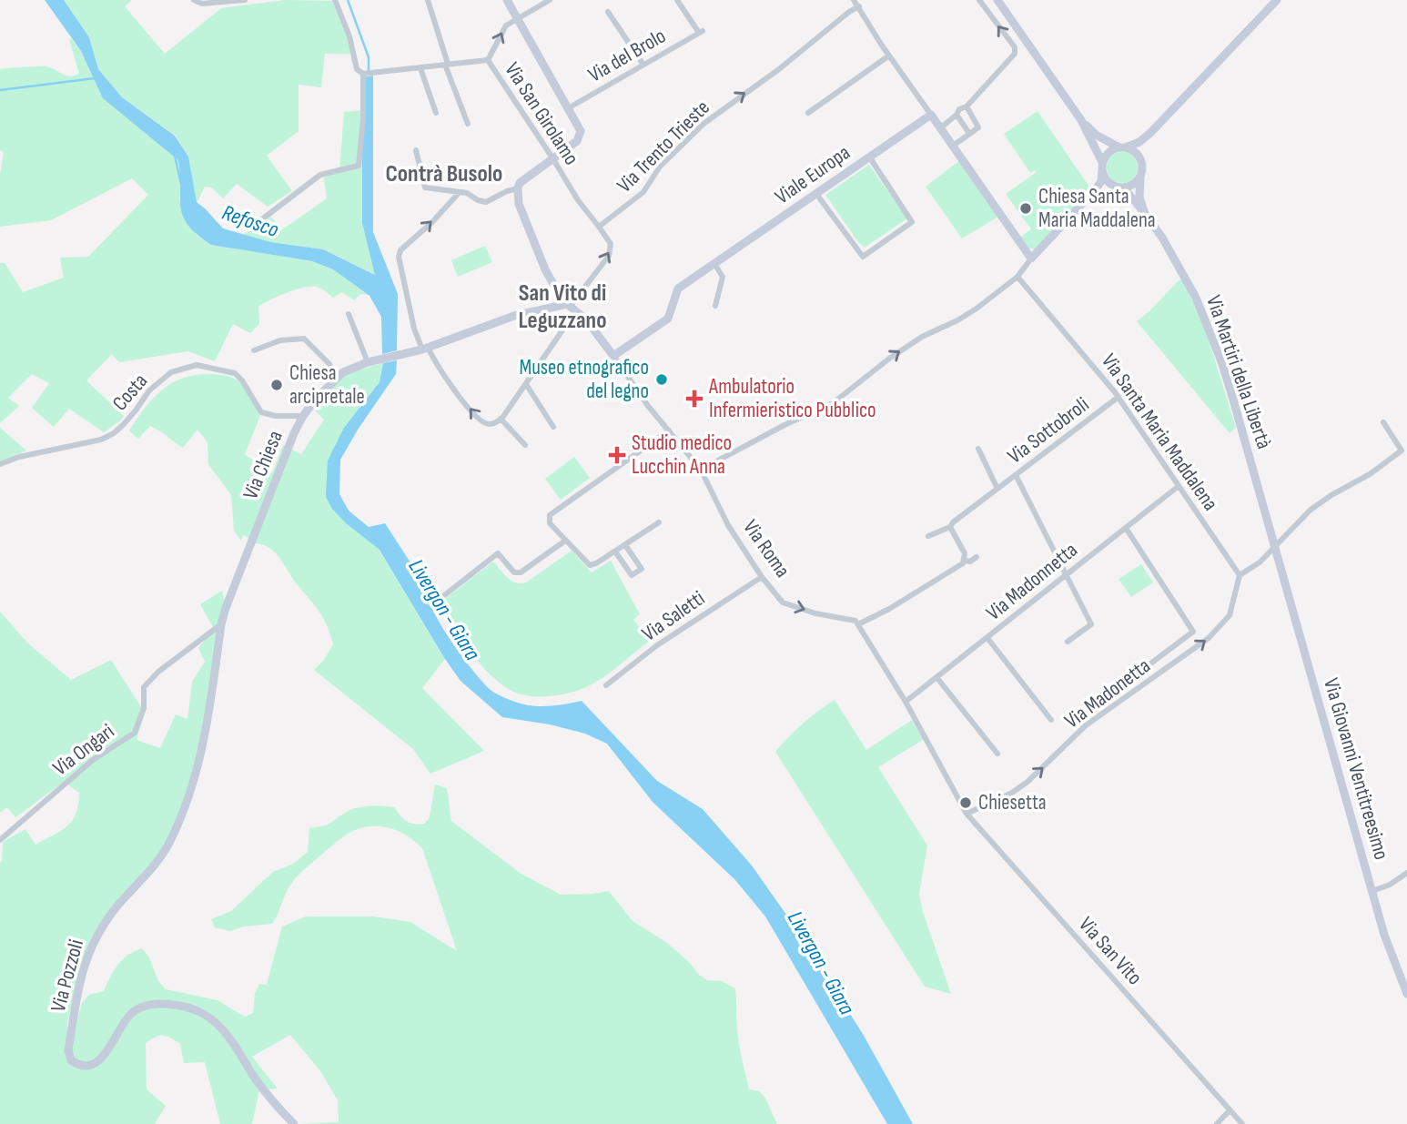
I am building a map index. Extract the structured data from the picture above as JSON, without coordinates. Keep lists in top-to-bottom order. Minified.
{"streets":{"main road":["Viale Europa","Via Martiri della Libertà","Via Chiesa","Via Roma","Via Giovanni Ventitreesimo","Via Pozzoli"],"street":["Via del Brolo","Via San Girolamo","Via Trento Trieste","Costa","Via Sottobroli","Via Santa Maria Maddalena","Via Madonnetta","Via Saletti","Via Madonetta","Via Ongari","Via San Vito"]},"crossings":[["Via San Girolamo","Via Trento Trieste"],["Viale Europa","Via Roma"],["Via Martiri della Libertà","Via Giovanni Ventitreesimo"],["Costa","Via Chiesa"],["Via Sottobroli","Via Santa Maria Maddalena"],["Via Santa Maria Maddalena","Via Madonnetta"],["Via Santa Maria Maddalena","Via Madonetta"],["Via Chiesa","Via Roma"],["Via Chiesa","Via Ongari"],["Via Chiesa","Via Pozzoli"],["Via Roma","Via Saletti"],["Via Madonetta","Via San Vito"],["Via Ongari","Via Pozzoli"]],"one_way":["Via Trento Trieste","Via Madonetta"],"districts":["Contrà Busolo","San Vito di Leguzzano"],"water":["Refosco","Livergon - Giara"],"places":{"other":["Chiesa Santa Maria Maddalena","Museo etnografico del legno","Chiesa arcipretale","Chiesetta"],"health":["Ambulatorio Infermieristico Pubblico","Studio medico Lucchin Anna"]}}
